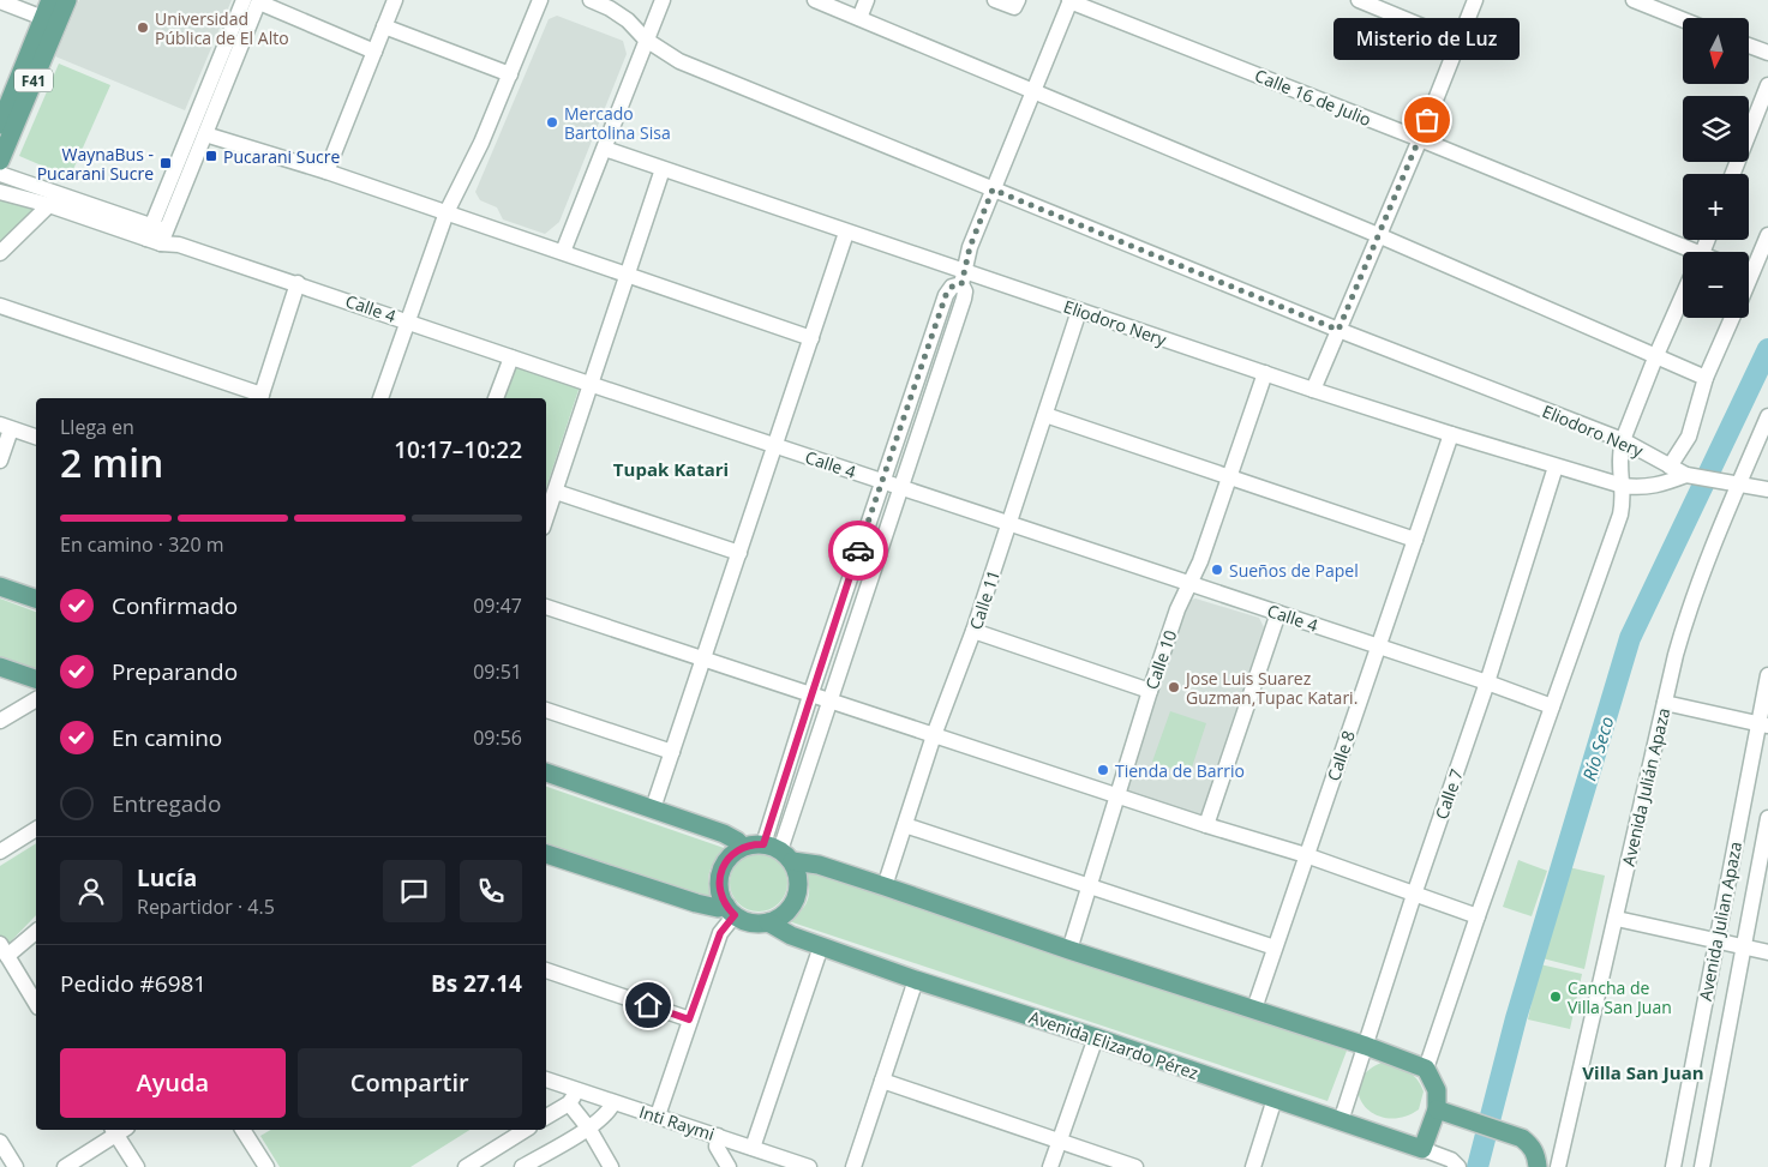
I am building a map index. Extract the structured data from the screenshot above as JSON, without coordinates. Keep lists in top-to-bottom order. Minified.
{"streets":{"main road":["F41","Avenida Elizardo Pérez"],"street":["Calle 16 de Julio","Calle 4","Eliodoro Nery","Calle 11","Calle 10","Calle 8","Avenida Julián Apaza","Calle 7","Avenida Julian Apaza","Inti Raymi"]},"crossings":[["Calle 4","Calle 11"],["Calle 4","Calle 10"],["Calle 4","Calle 8"],["Calle 4","Calle 7"],["Eliodoro Nery","Calle 11"],["Eliodoro Nery","Calle 10"],["Eliodoro Nery","Calle 8"],["Eliodoro Nery","Calle 7"],["Calle 7","Avenida Elizardo Pérez"]],"districts":["Tupak Katari","Villa San Juan"],"water":["Río Seco"],"places":{"other":["Universidad Pública de El Alto","Misterio de Luz","Mercado Bartolina Sisa","Sueños de Papel","Jose Luis Suarez Guzman,Tupac Katari.","Tienda de Barrio","Cancha de Villa San Juan"],"transit":["Pucarani Sucre","WaynaBus - Pucarani Sucre"]},"north":"bottom","page":{"map_buttons":["+","−"],"bubble":"Misterio de Luz","heading":["2 min","Llega en","10:17–10:22"],"panel":["Lucía","Repartidor · 4.5","Pedido #6981","Bs 27.14"],"bar":"En camino · 320 m","list":[["Confirmado","09:47"],["Preparando","09:51"],["En camino","09:56"],"Entregado"],"buttons":["Ayuda","Compartir"]}}
